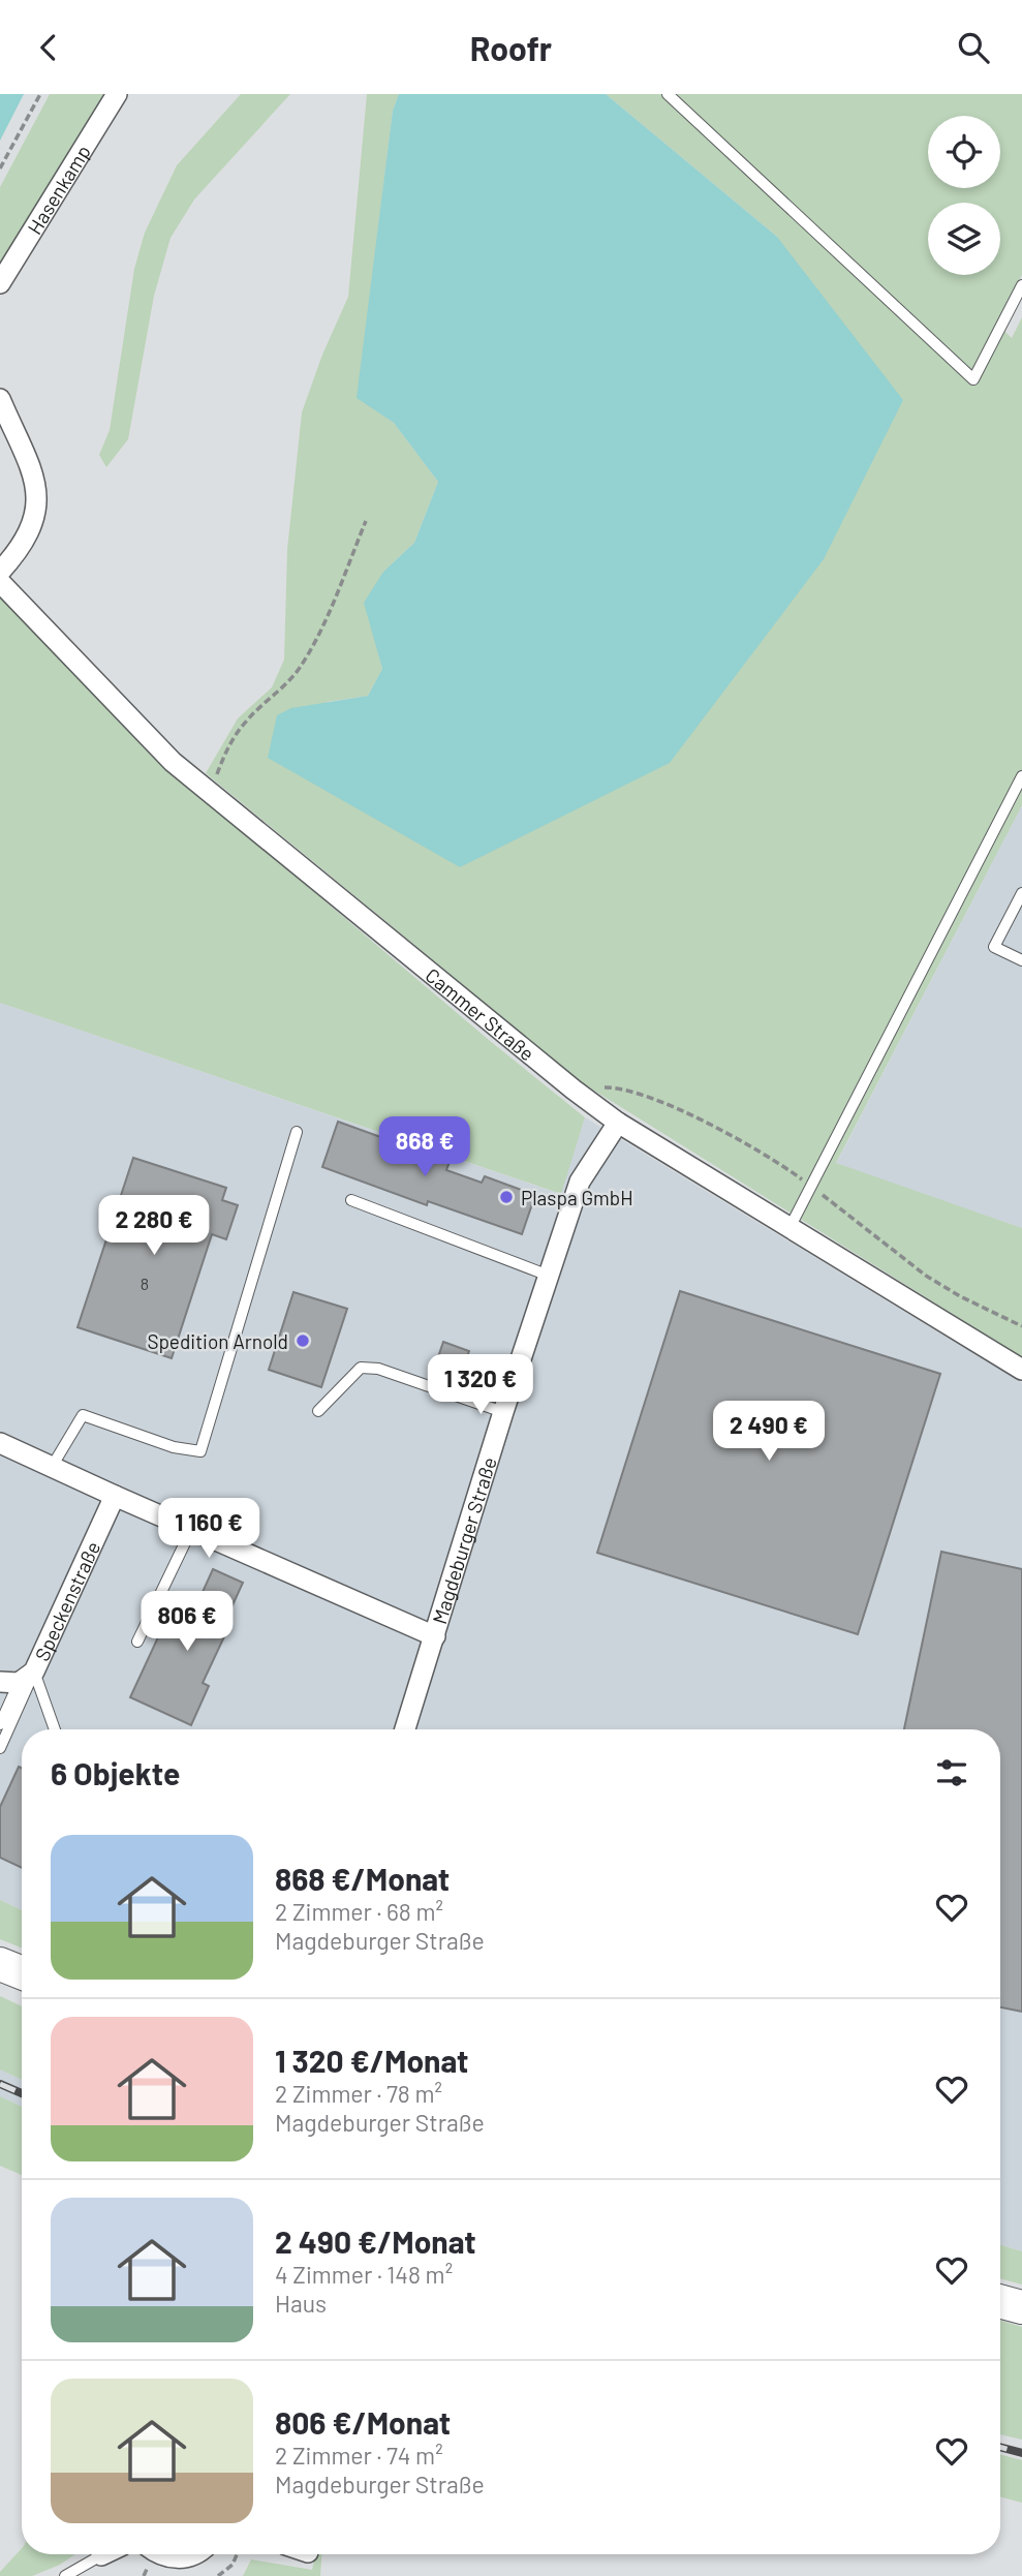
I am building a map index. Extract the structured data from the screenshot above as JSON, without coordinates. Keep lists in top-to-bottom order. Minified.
{"streets":{"street":["Hasenkamp","Cammer Straße","Magdeburger Straße","Speckenstraße"]},"crossings":[["Cammer Straße","Magdeburger Straße"],["Magdeburger Straße","Speckenstraße"]],"places":["Plaspa GmbH","Spedition Arnold"],"house_numbers":["8"],"page":{"header":"Roofr","price":["868 €","2 280 €","1 320 €","2 490 €","1 160 €","806 €"],"heading":"6 Objekte","list":[{"name":"868 €/Monat","note":"2 Zimmer · 68 m² · Magdeburger Straße"},{"name":"1 320 €/Monat","note":"2 Zimmer · 78 m² · Magdeburger Straße"},{"name":"2 490 €/Monat","note":"4 Zimmer · 148 m² · Haus"},{"name":"806 €/Monat","note":"2 Zimmer · 74 m² · Magdeburger Straße"}]}}
